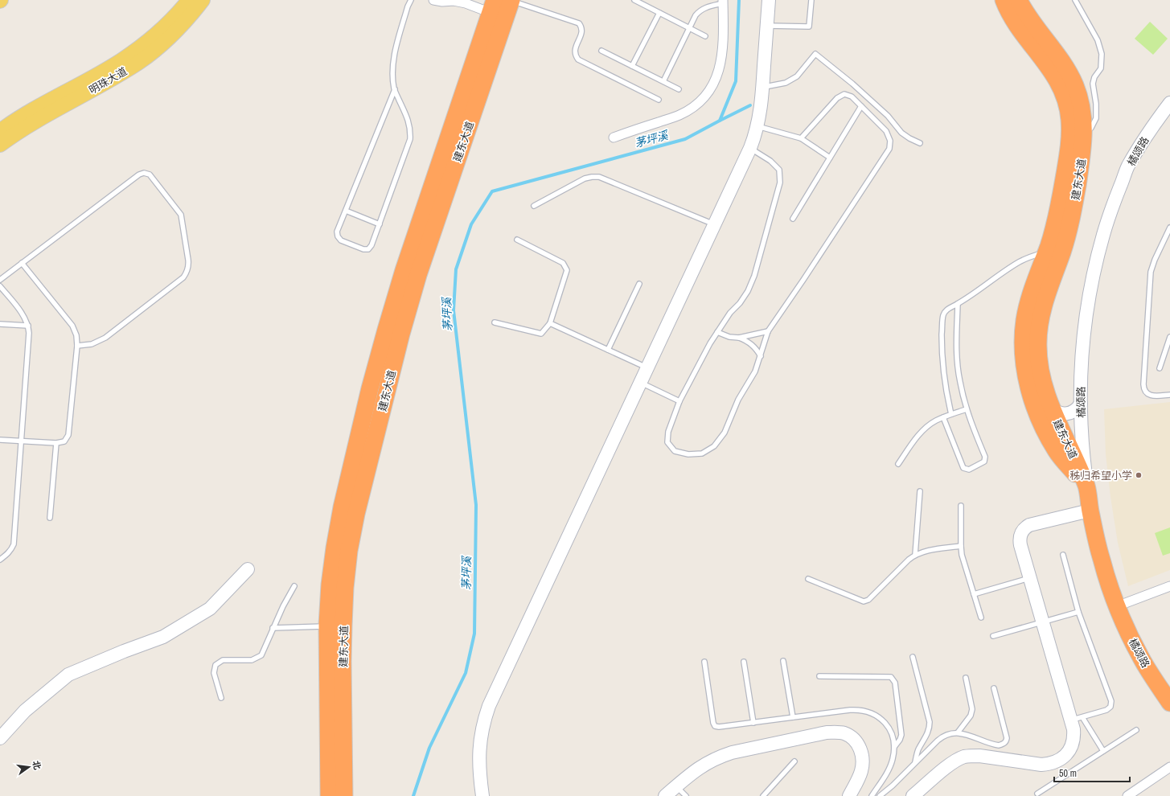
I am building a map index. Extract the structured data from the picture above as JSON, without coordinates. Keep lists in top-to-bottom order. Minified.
{"streets":{"highway":["建东大道","橘颂路"],"main road":["明珠大道"]},"crossings":[["建东大道","橘颂路"]],"water":["茅坪溪"],"places":["秭归希望小学"],"scale_bar":"50 m","north":"right"}
